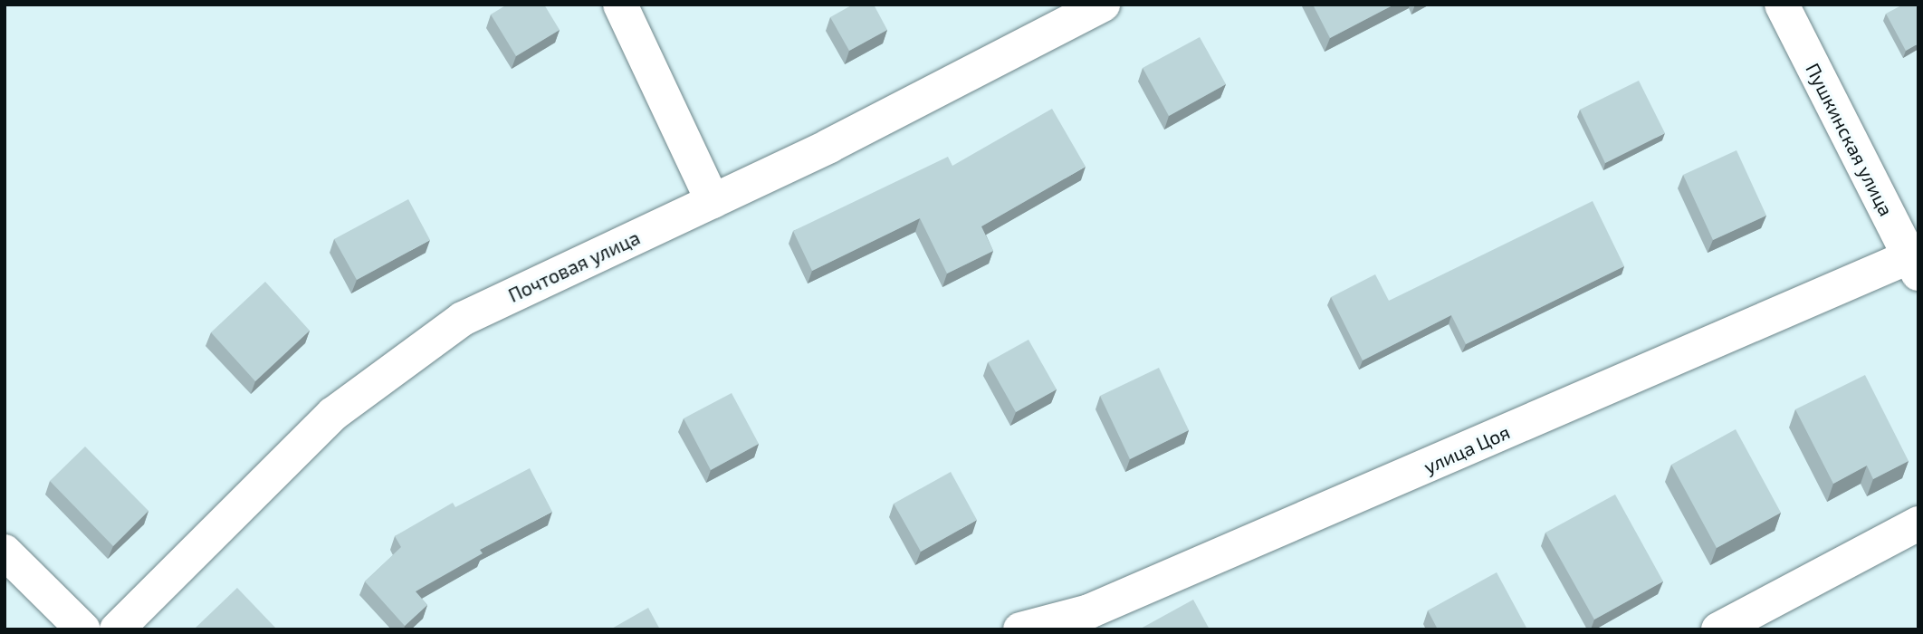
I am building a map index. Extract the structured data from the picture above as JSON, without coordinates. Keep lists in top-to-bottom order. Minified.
{"streets":{"street":["Пушкинская улица","Почтовая улица","улица Цоя"]},"crossings":[["Пушкинская улица","улица Цоя"]]}
